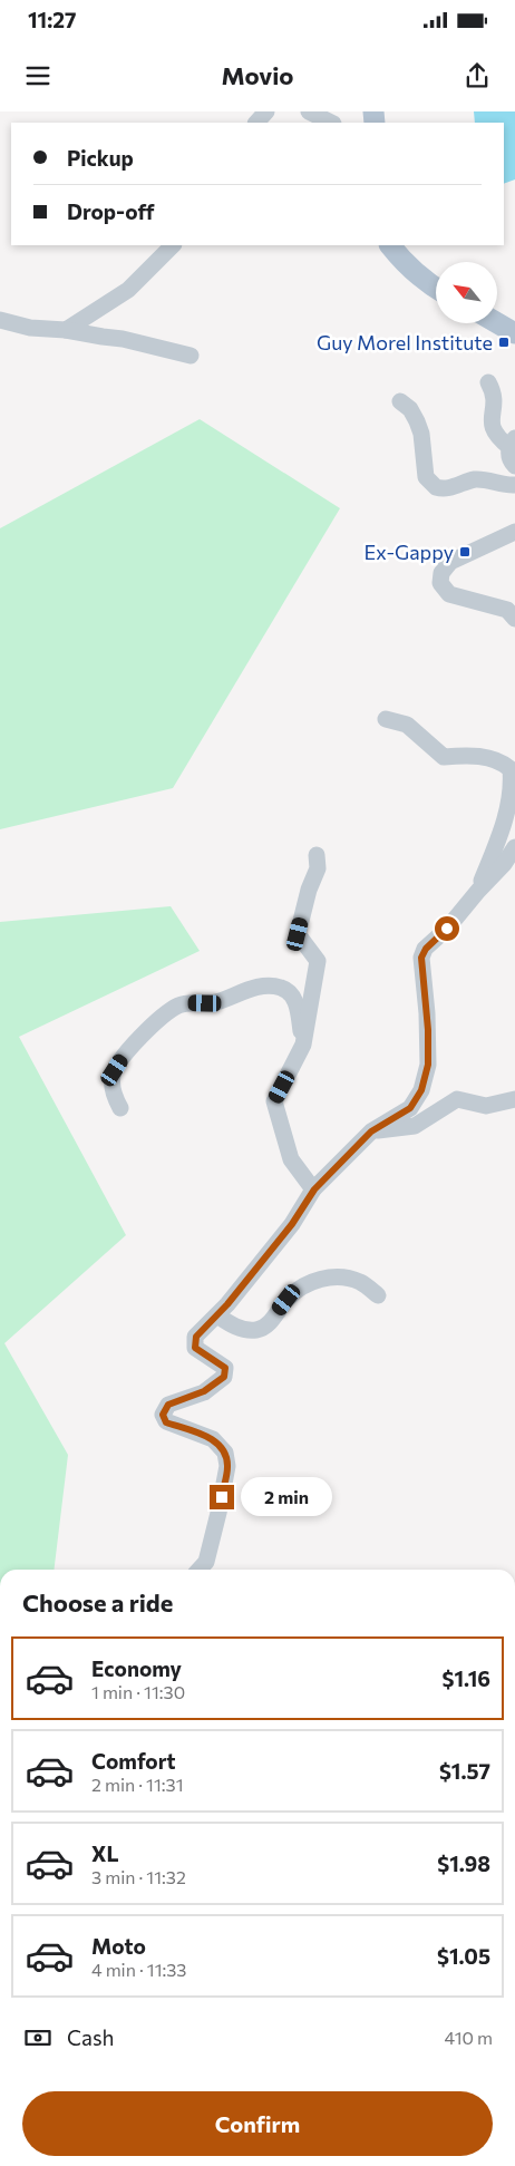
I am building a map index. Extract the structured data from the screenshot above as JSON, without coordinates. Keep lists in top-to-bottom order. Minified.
{"places":{"transit":["Guy Morel Institute","Ex-Gappy"]},"north":"top left","page":{"status":"11:27","header":"Movio","banner":["Pickup","Drop-off"],"bubble":"2 min","heading":"Choose a ride","list":[{"name":"Economy","note":"1 min · 11:30","value":"$1.16"},{"name":"Comfort","note":"2 min · 11:31","value":"$1.57"},{"name":"XL","note":"3 min · 11:32","value":"$1.98"},{"name":"Moto","note":"4 min · 11:33","value":"$1.05"}],"pay":["Cash","410 m"],"buttons":"Confirm"}}
